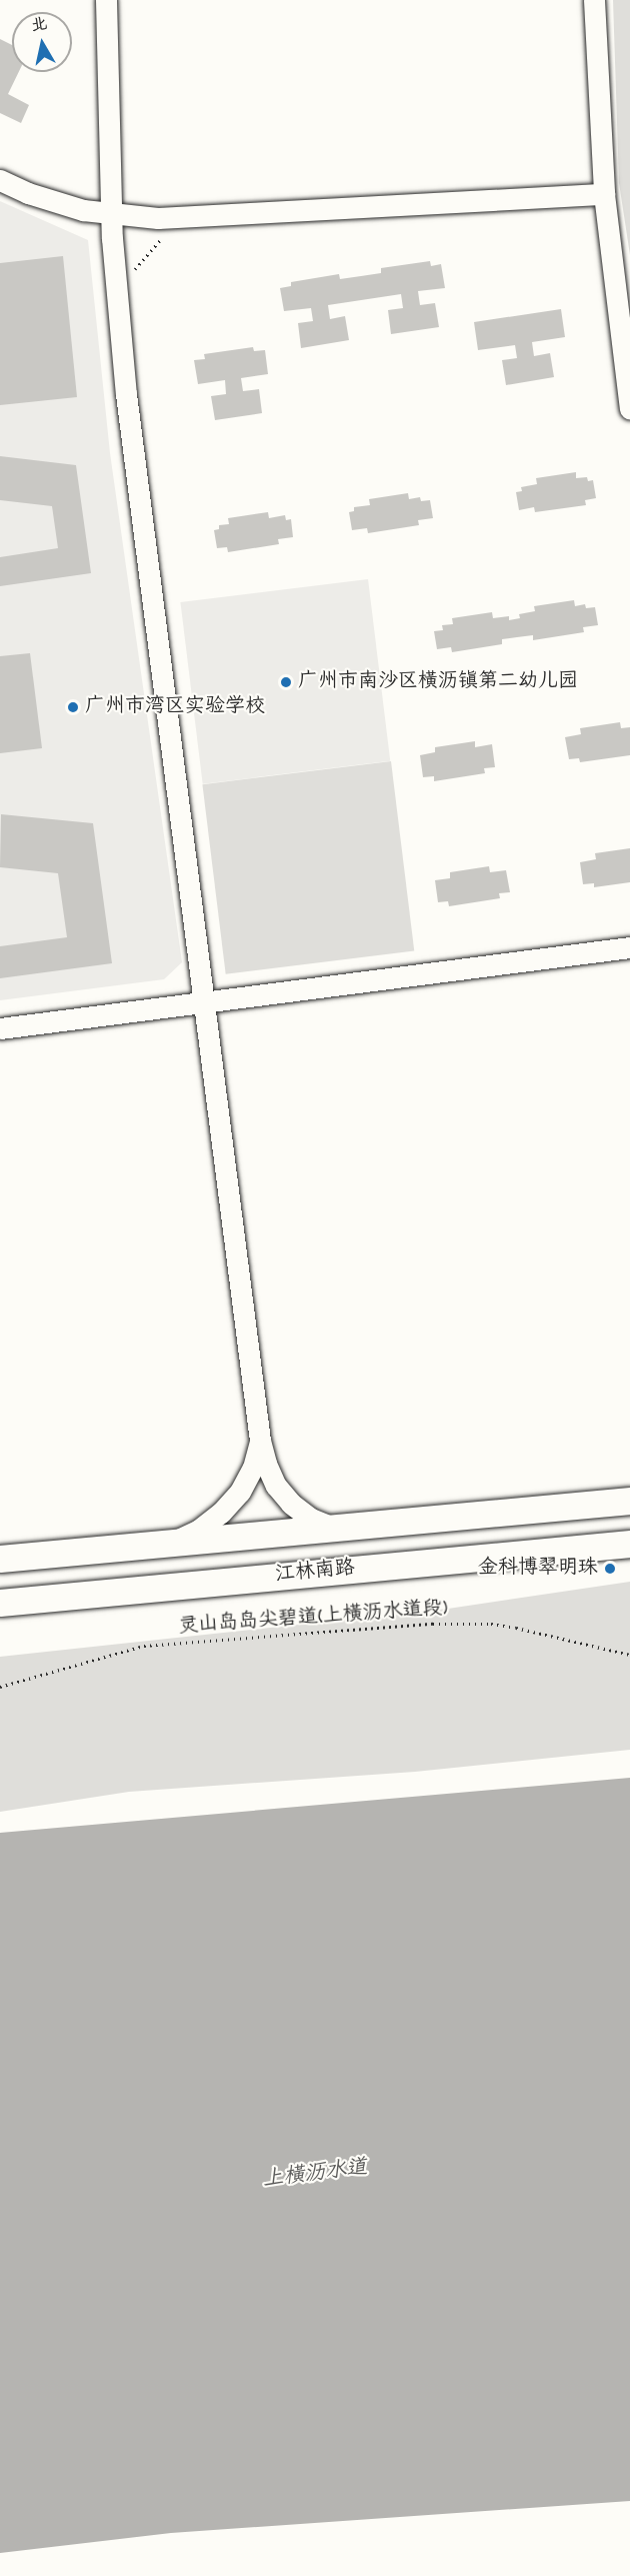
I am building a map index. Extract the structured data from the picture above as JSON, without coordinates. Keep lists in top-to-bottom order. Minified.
{"streets":{"main road":["江林南路"],"path":["灵山岛岛尖碧道(上横沥水道段)"]},"water":["上横沥水道"],"places":["广州市南沙区横沥镇第二幼儿园","广州市湾区实验学校","金科博翠明珠"],"north":"top"}
